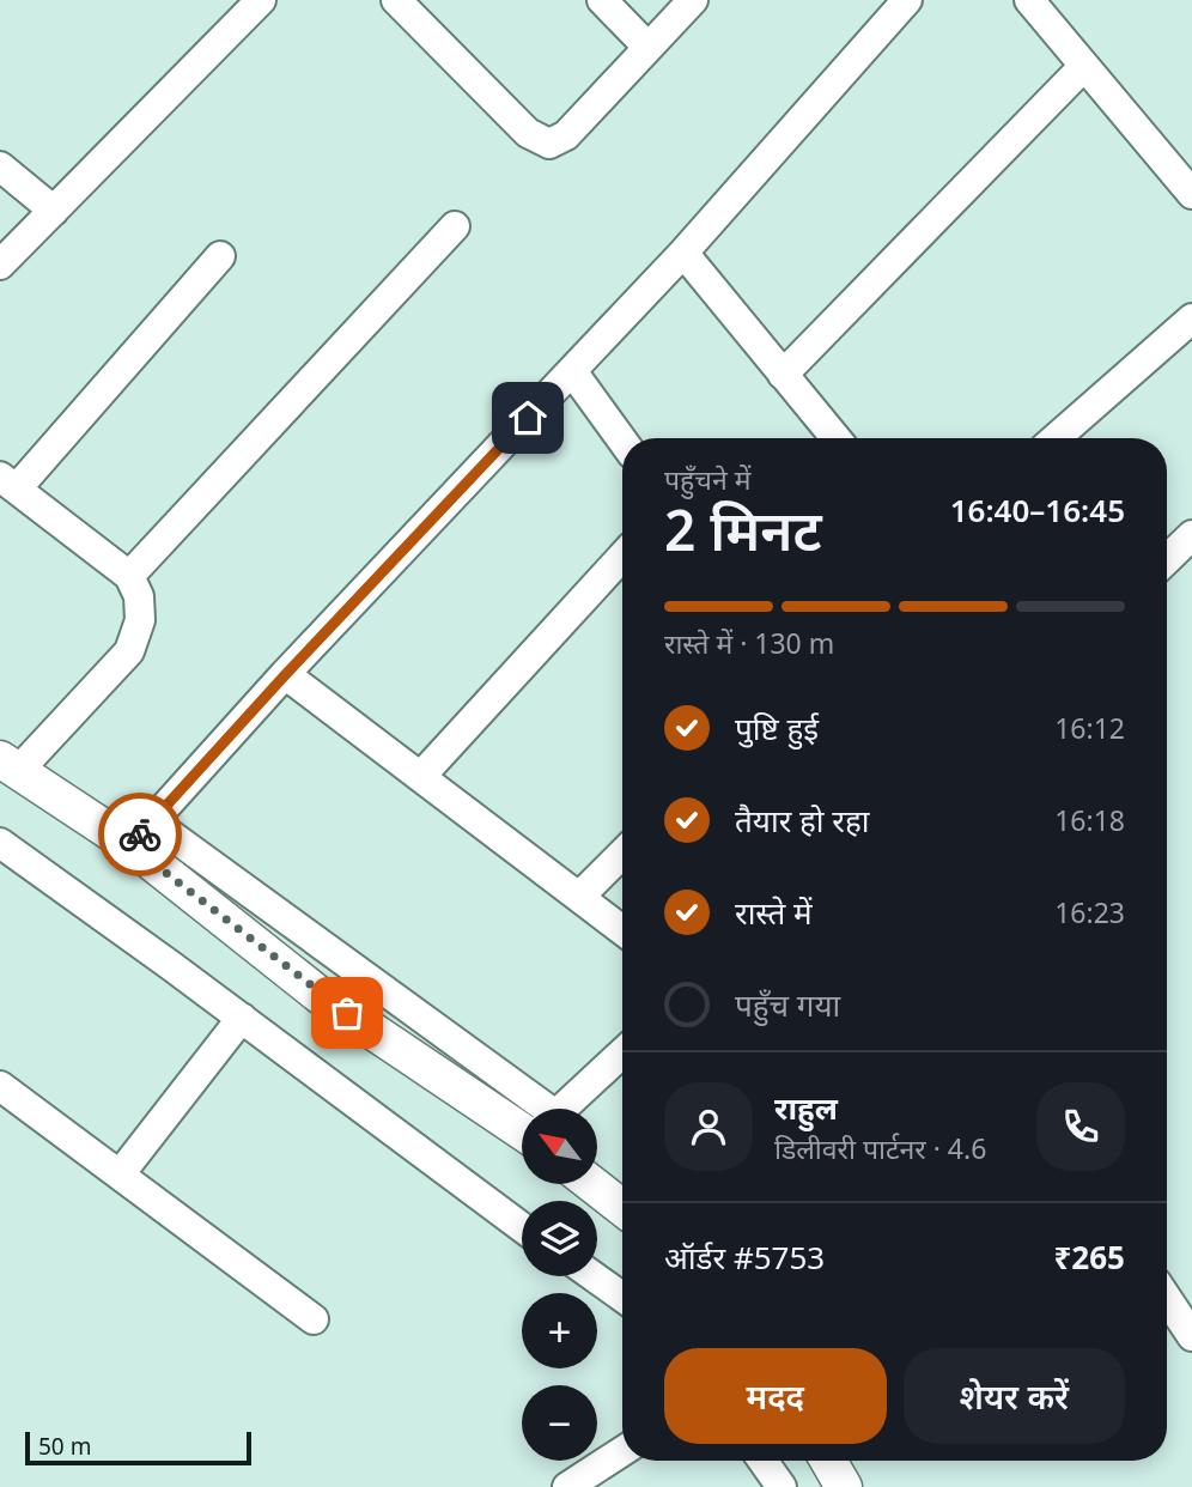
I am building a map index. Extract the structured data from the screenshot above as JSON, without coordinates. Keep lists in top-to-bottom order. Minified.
{"scale_bar":"50 m","north":"top left","page":{"heading":["2 मिनट","पहुँचने में","16:40–16:45"],"panel":["राहुल","डिलीवरी पार्टनर · 4.6","ऑर्डर #5753","₹265"],"bar":"रास्ते में · 130 m","list":[["पुष्टि हुई","16:12"],["तैयार हो रहा","16:18"],["रास्ते में","16:23"],"पहुँच गया"],"map_buttons":["+","−"],"buttons":["मदद","शेयर करें"],"scale":"50 m"}}
